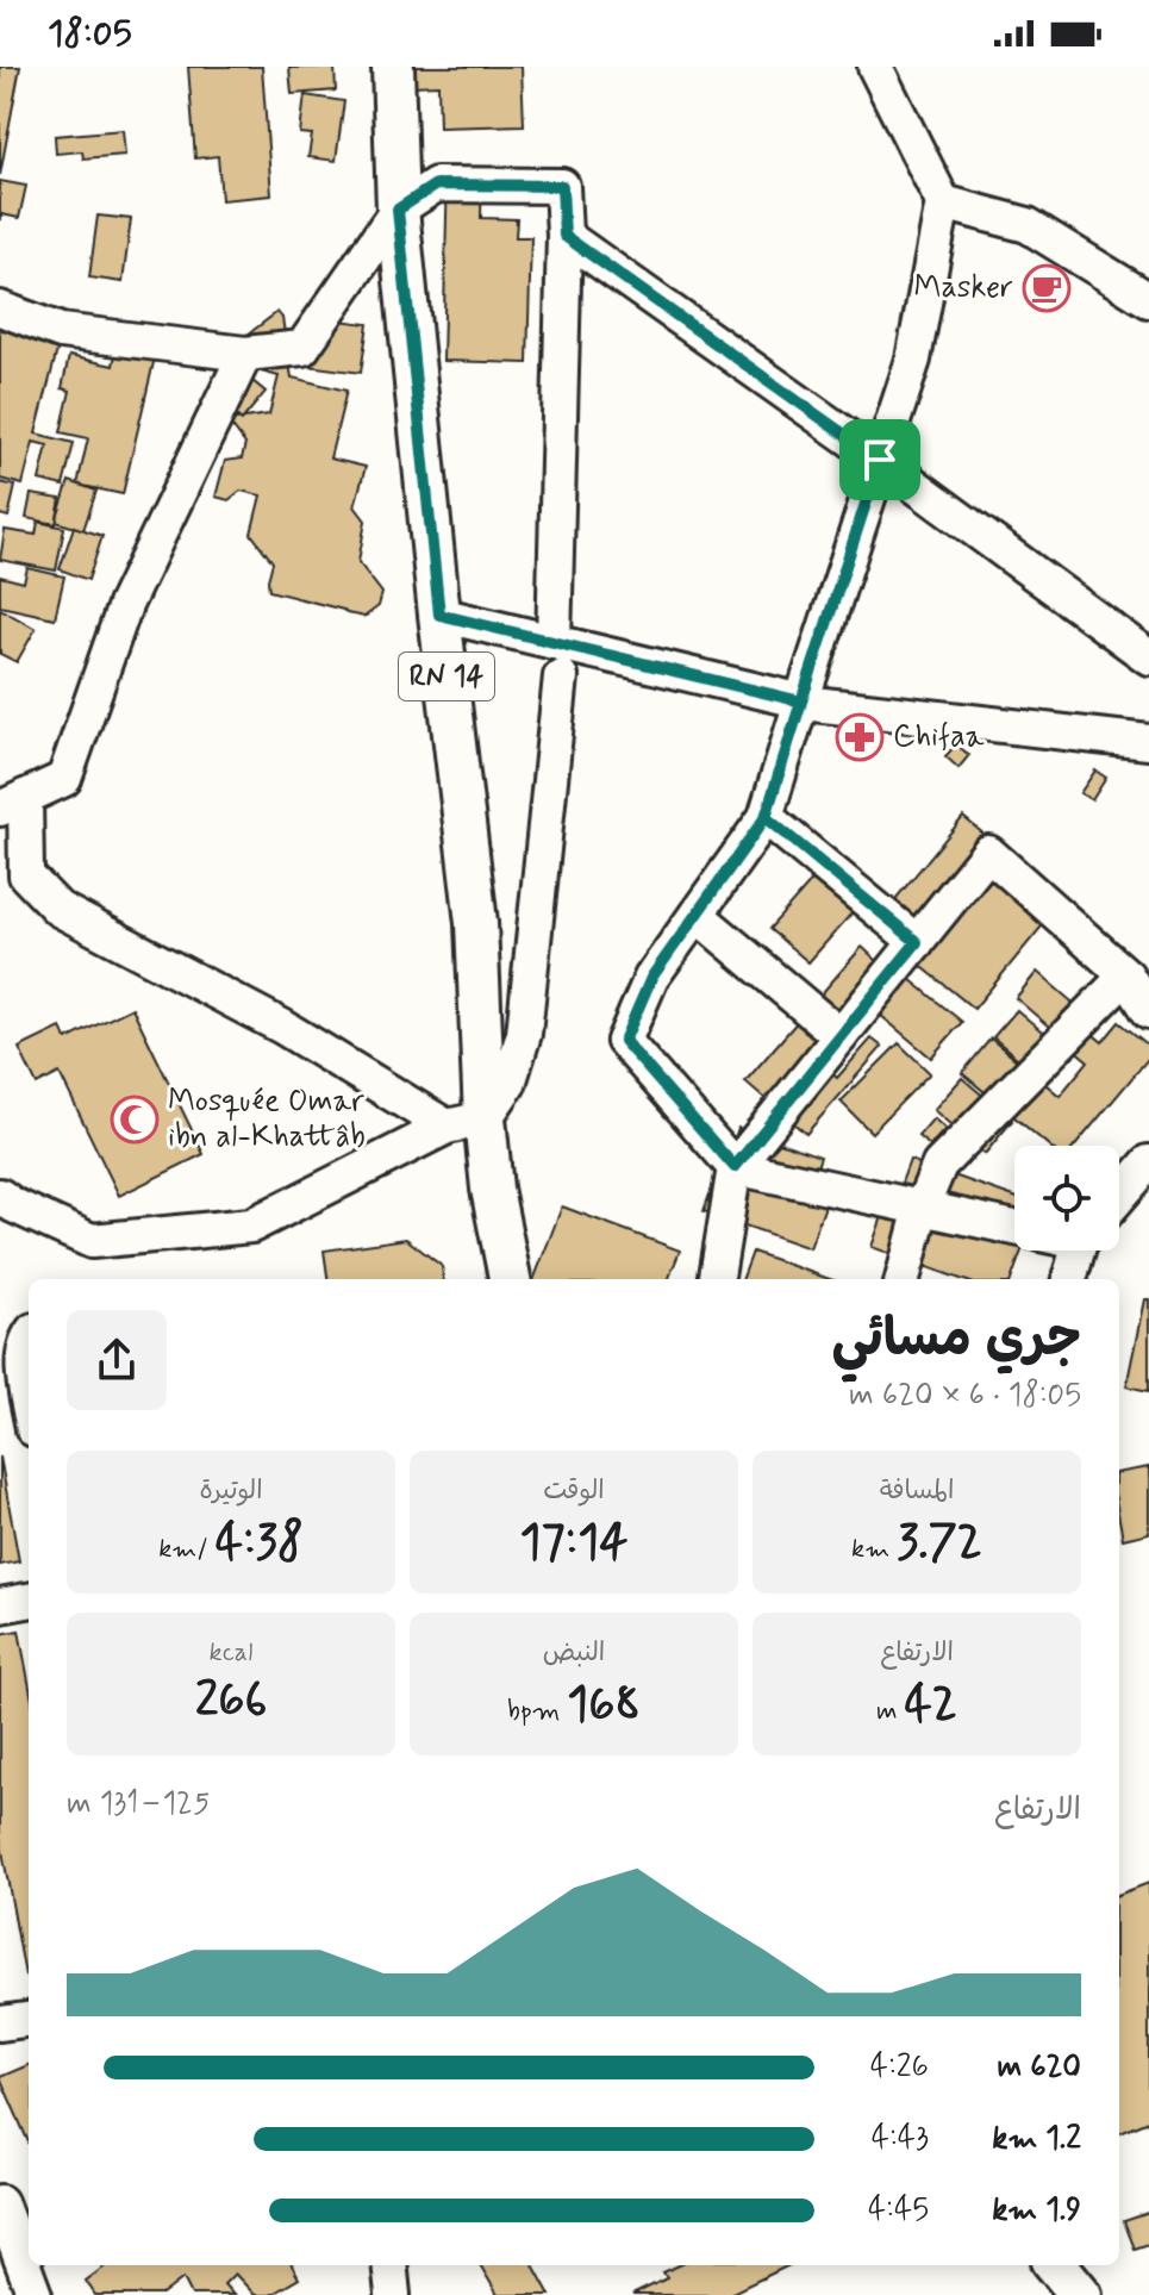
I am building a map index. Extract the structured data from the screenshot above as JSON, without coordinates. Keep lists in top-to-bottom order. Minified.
{"streets":{"main road":["RN 14"]},"places":{"cafe":["Masker"],"pharmacy":["Chifaa"],"mosque":["Mosquée Omar ibn al-Khattâb"]},"page":{"status":"18:05","heading":["جري مسائي","18:05 · 6 × 620 m"],"stats":[["المسافة","3.72 km"],["الوقت","17:14"],["الوتيرة","4:38 /km"],["الارتفاع","42 m"],["النبض","168 bpm"],["kcal","266"]],"chart":["الارتفاع","125–131 m"],"list":[{"name":"620 m","note":"4:26"},{"name":"1.2 km","note":"4:43"},{"name":"1.9 km","note":"4:45"}]}}
